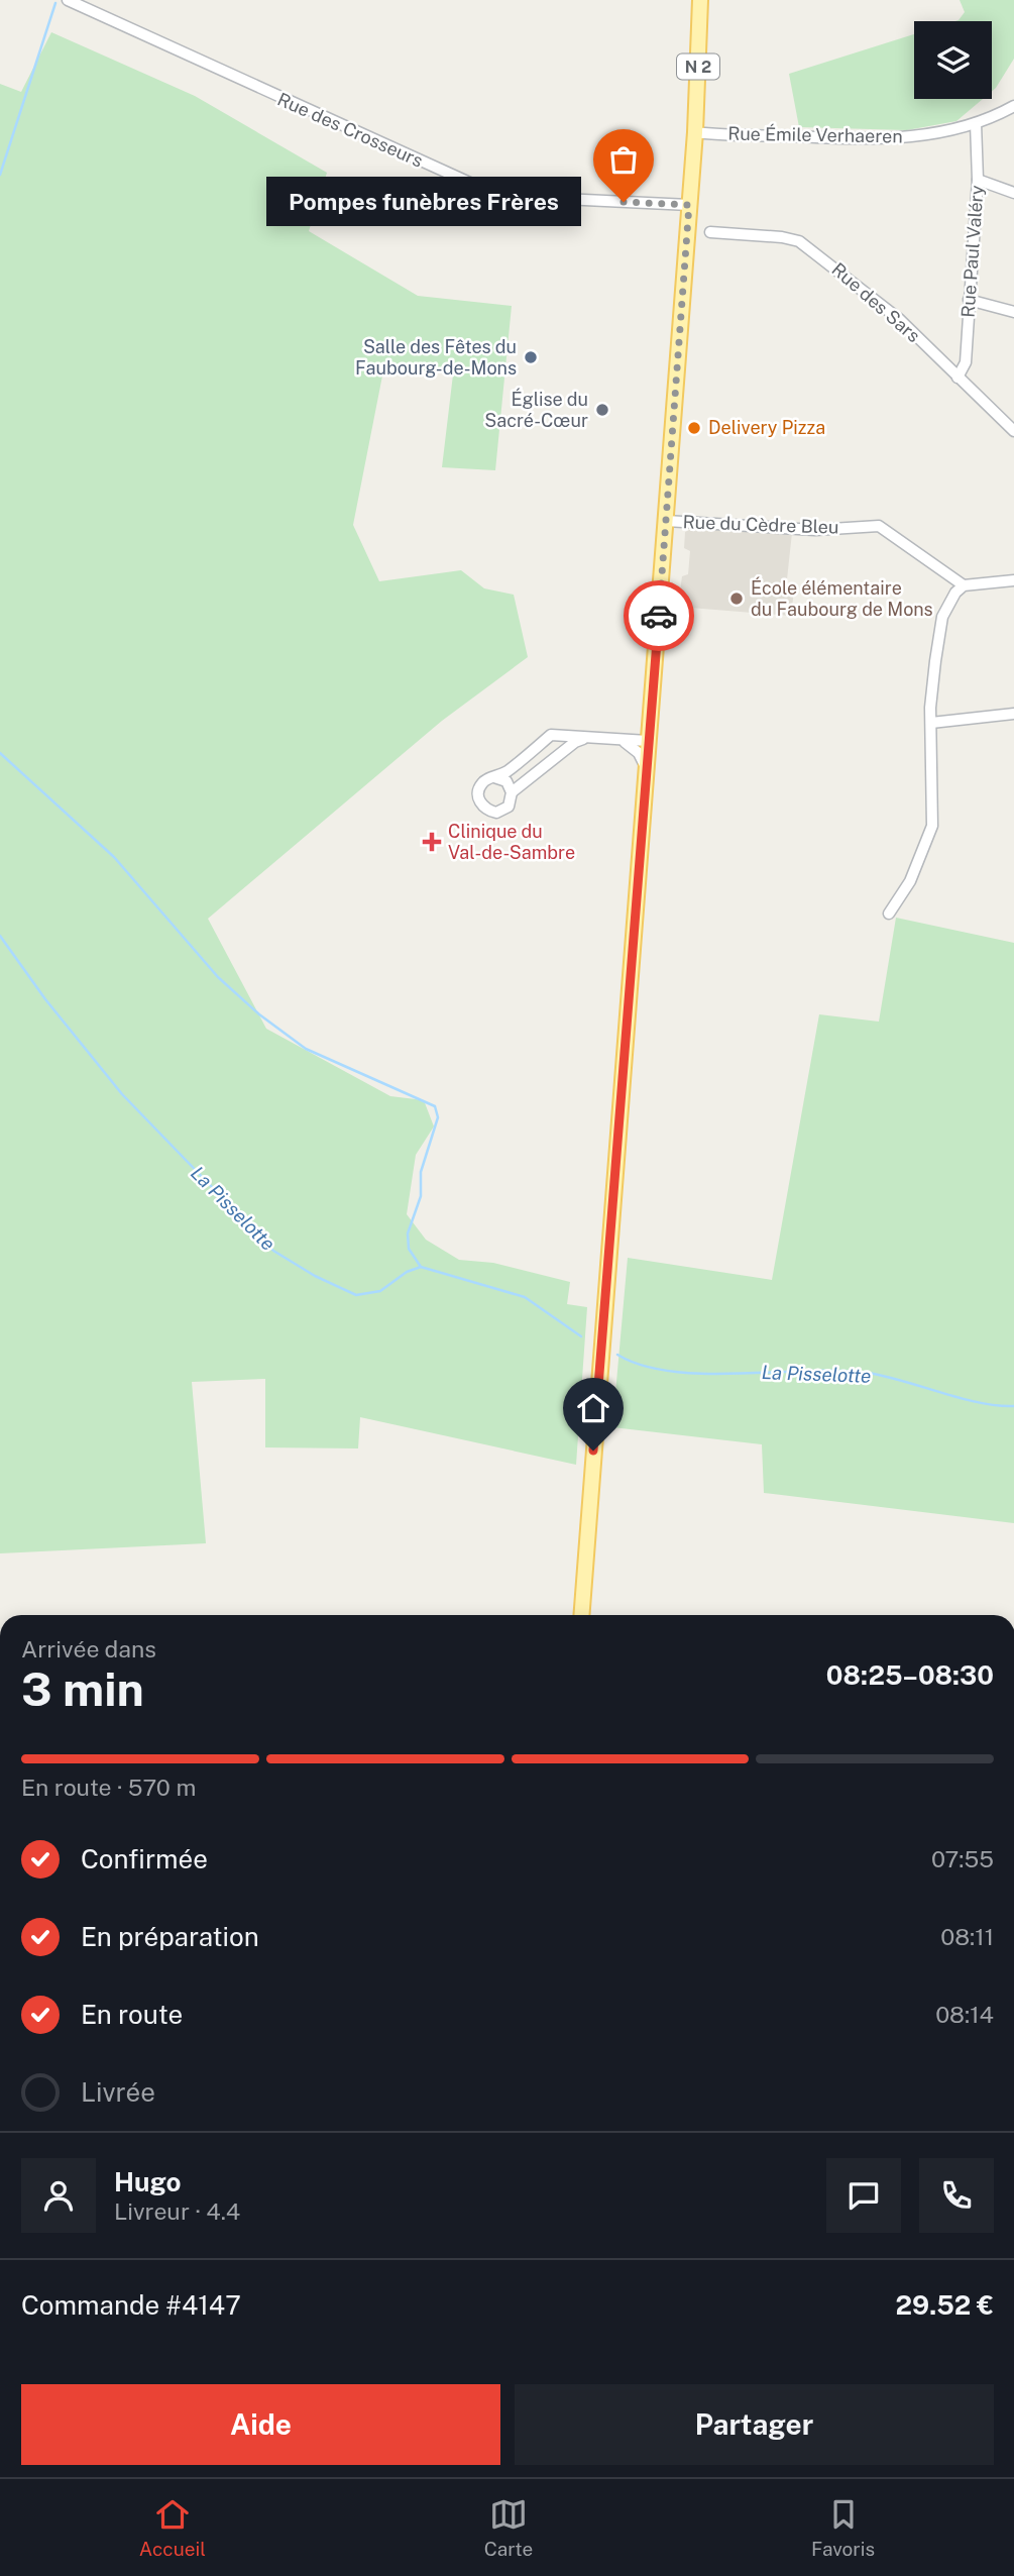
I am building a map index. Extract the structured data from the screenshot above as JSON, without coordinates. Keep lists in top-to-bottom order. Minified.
{"streets":{"main road":["N 2"],"street":["Rue des Crosseurs","Rue Émile Verhaeren","Rue Paul Valéry","Rue des Sars","Rue du Cèdre Bleu"]},"crossings":[["N 2","Rue des Crosseurs"],["N 2","Rue Émile Verhaeren"],["N 2","Rue du Cèdre Bleu"],["Rue Émile Verhaeren","Rue Paul Valéry"],["Rue Paul Valéry","Rue des Sars"]],"water":["La Pisselotte"],"places":{"other":["Pompes funèbres Frères","Salle des Fêtes du Faubourg-de-Mons","Église du Sacré-Cœur","Delivery Pizza","École élémentaire du Faubourg de Mons"],"health":["Clinique du Val-de-Sambre"]},"page":{"bubble":"Pompes funèbres Frères","heading":["3 min","Arrivée dans","08:25–08:30"],"panel":["Hugo","Livreur · 4.4","Commande #4147","29.52 €"],"bar":"En route · 570 m","list":[["Confirmée","07:55"],["En préparation","08:11"],["En route","08:14"],"Livrée"],"buttons":["Aide","Partager"],"tabs":["Accueil","Carte","Favoris"]}}
